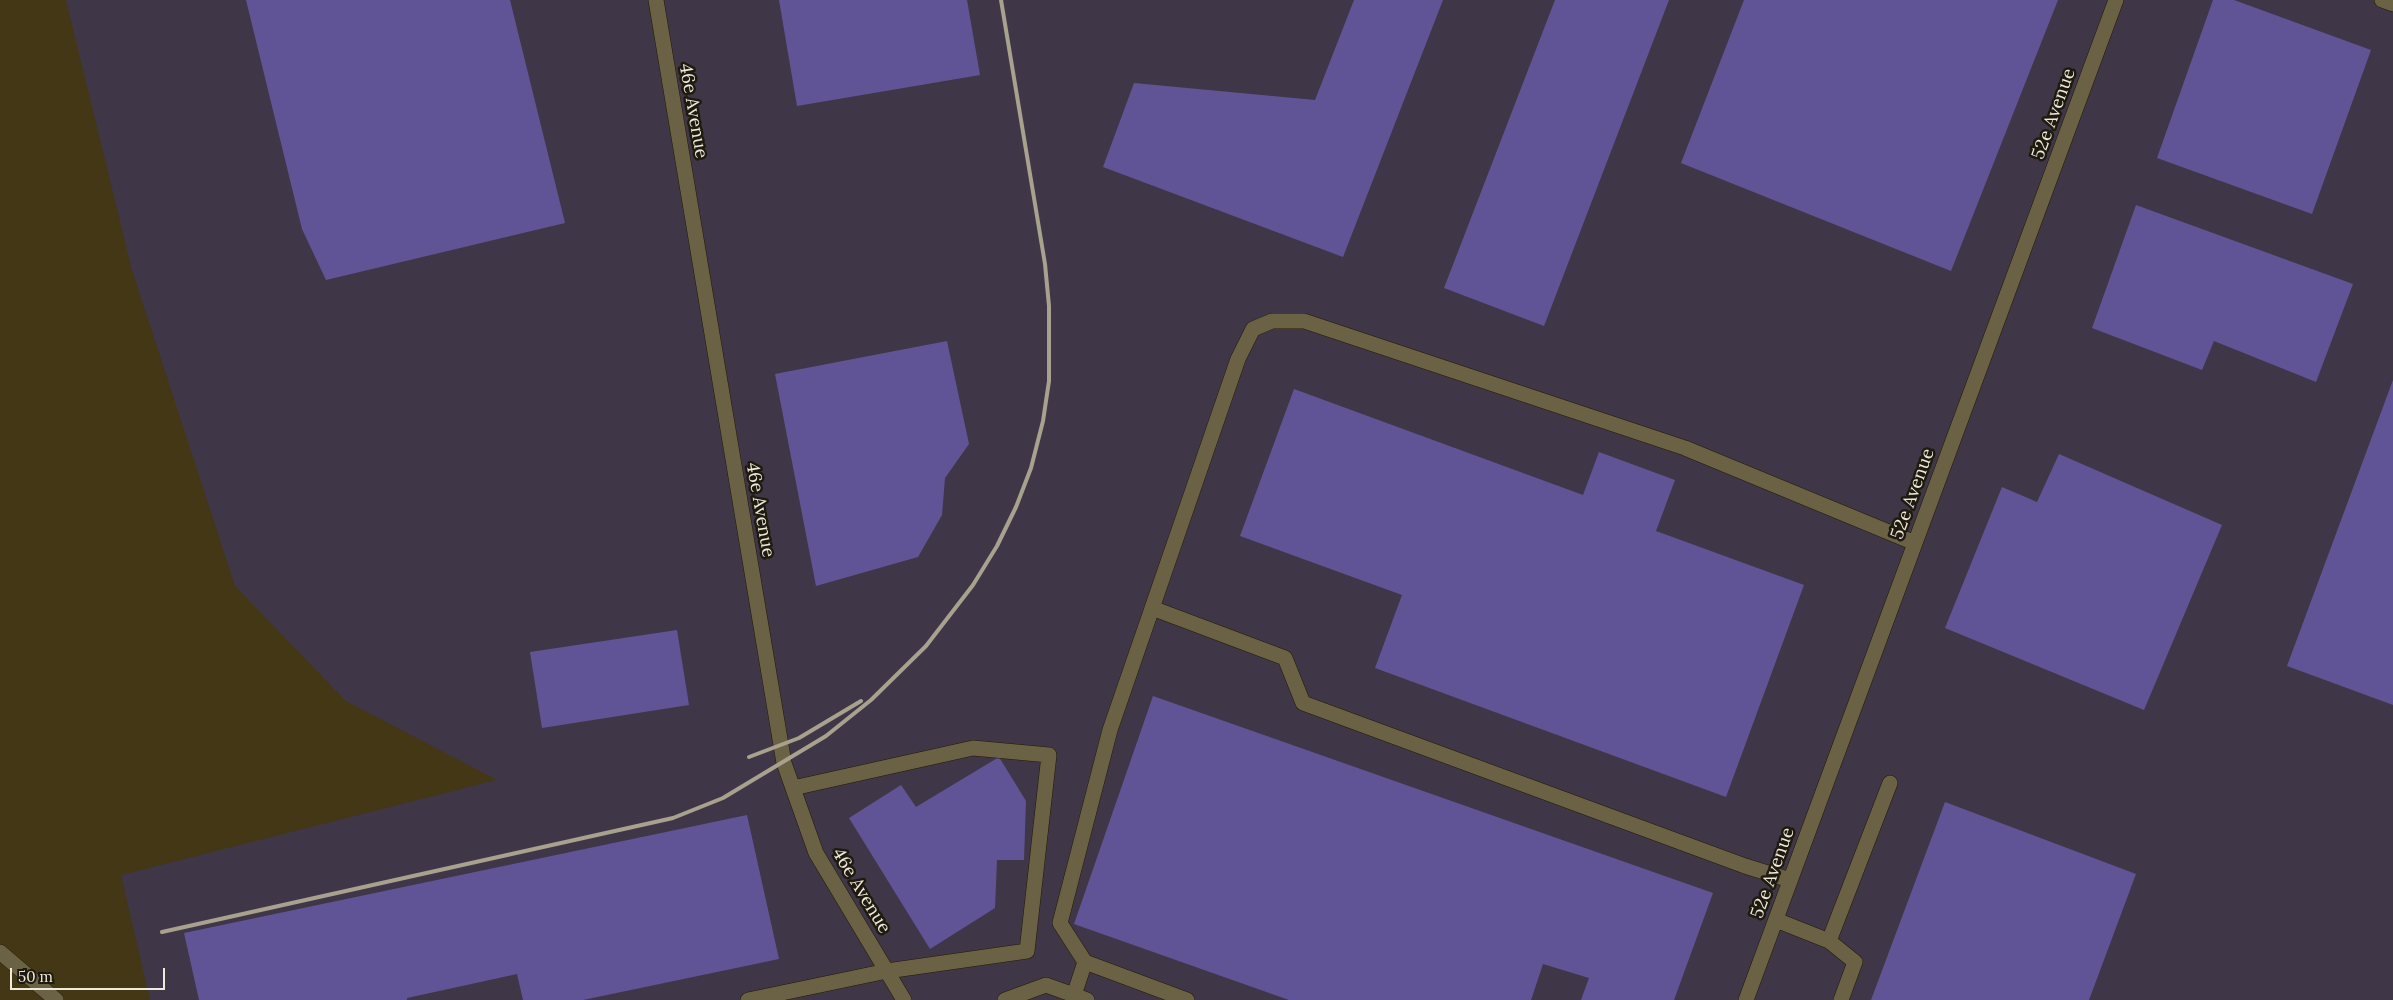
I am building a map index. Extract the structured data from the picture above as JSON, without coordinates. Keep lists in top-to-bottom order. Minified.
{"streets":{"street":["46e Avenue","52e Avenue"]},"scale_bar":"50 m"}
